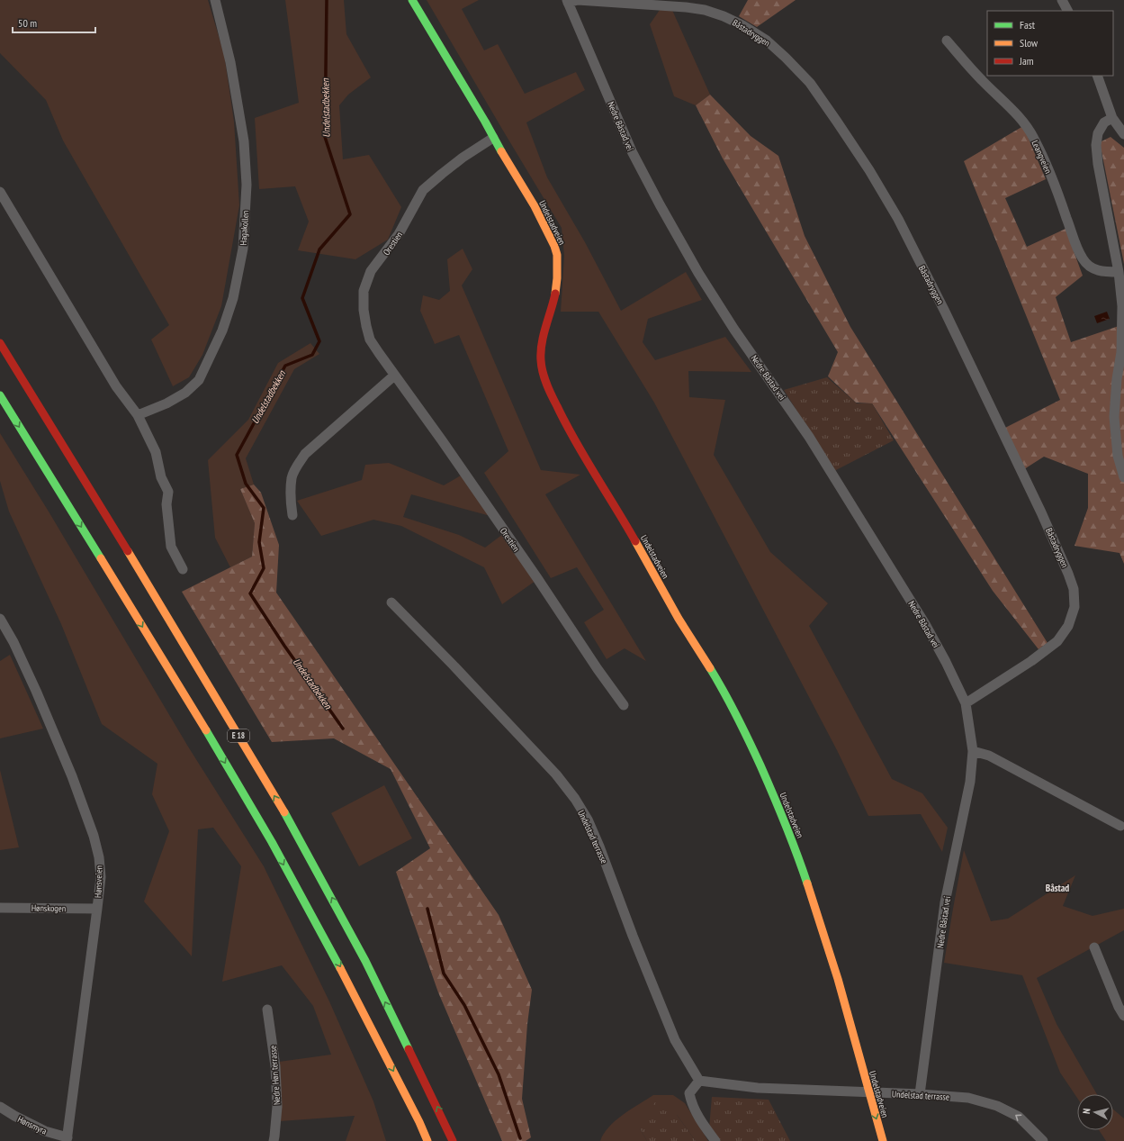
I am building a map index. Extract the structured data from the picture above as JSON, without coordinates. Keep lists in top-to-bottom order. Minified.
{"streets":{"main road":["Undelstadveien","E 18"],"street":["Båstadryggen","Nedre Båstad vei","Leangveien","Hagakollen","Orestien","Undelstad terrasse","Hønsveien","Hønskogen","Nedre Høn terrasse","Hønsmyra"]},"crossings":[["Båstadryggen","Nedre Båstad vei"],["Nedre Båstad vei","Undelstad terrasse"],["Undelstadveien","Orestien"],["Undelstadveien","Undelstad terrasse"],["Hønsveien","Hønskogen"],["Hønsveien","Hønsmyra"]],"districts":["Båstad"],"water":["Undelstadbekken"],"legend":["Fast","Slow","Jam"],"scale_bar":"50 m","north":"left"}
